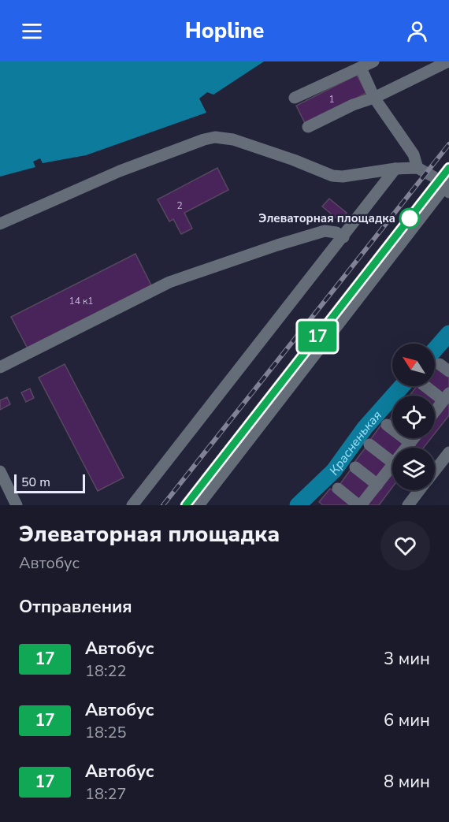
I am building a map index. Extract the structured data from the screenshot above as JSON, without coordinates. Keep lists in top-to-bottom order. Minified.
{"water":["Красненькая"],"places":["Элеваторная площадка"],"lines":["bus line 17"],"house_numbers":["1","2","14 к1"],"scale_bar":"50 m","north":"top left","page":{"header":"Hopline","on_map":"17","scale":"50 m","heading":[["Элеваторная площадка","Автобус"],"Отправления"],"list":[{"mark":"17","name":"Автобус","note":"18:22","value":"3 мин"},{"mark":"17","name":"Автобус","note":"18:25","value":"6 мин"},{"mark":"17","name":"Автобус","note":"18:27","value":"8 мин"}]}}
